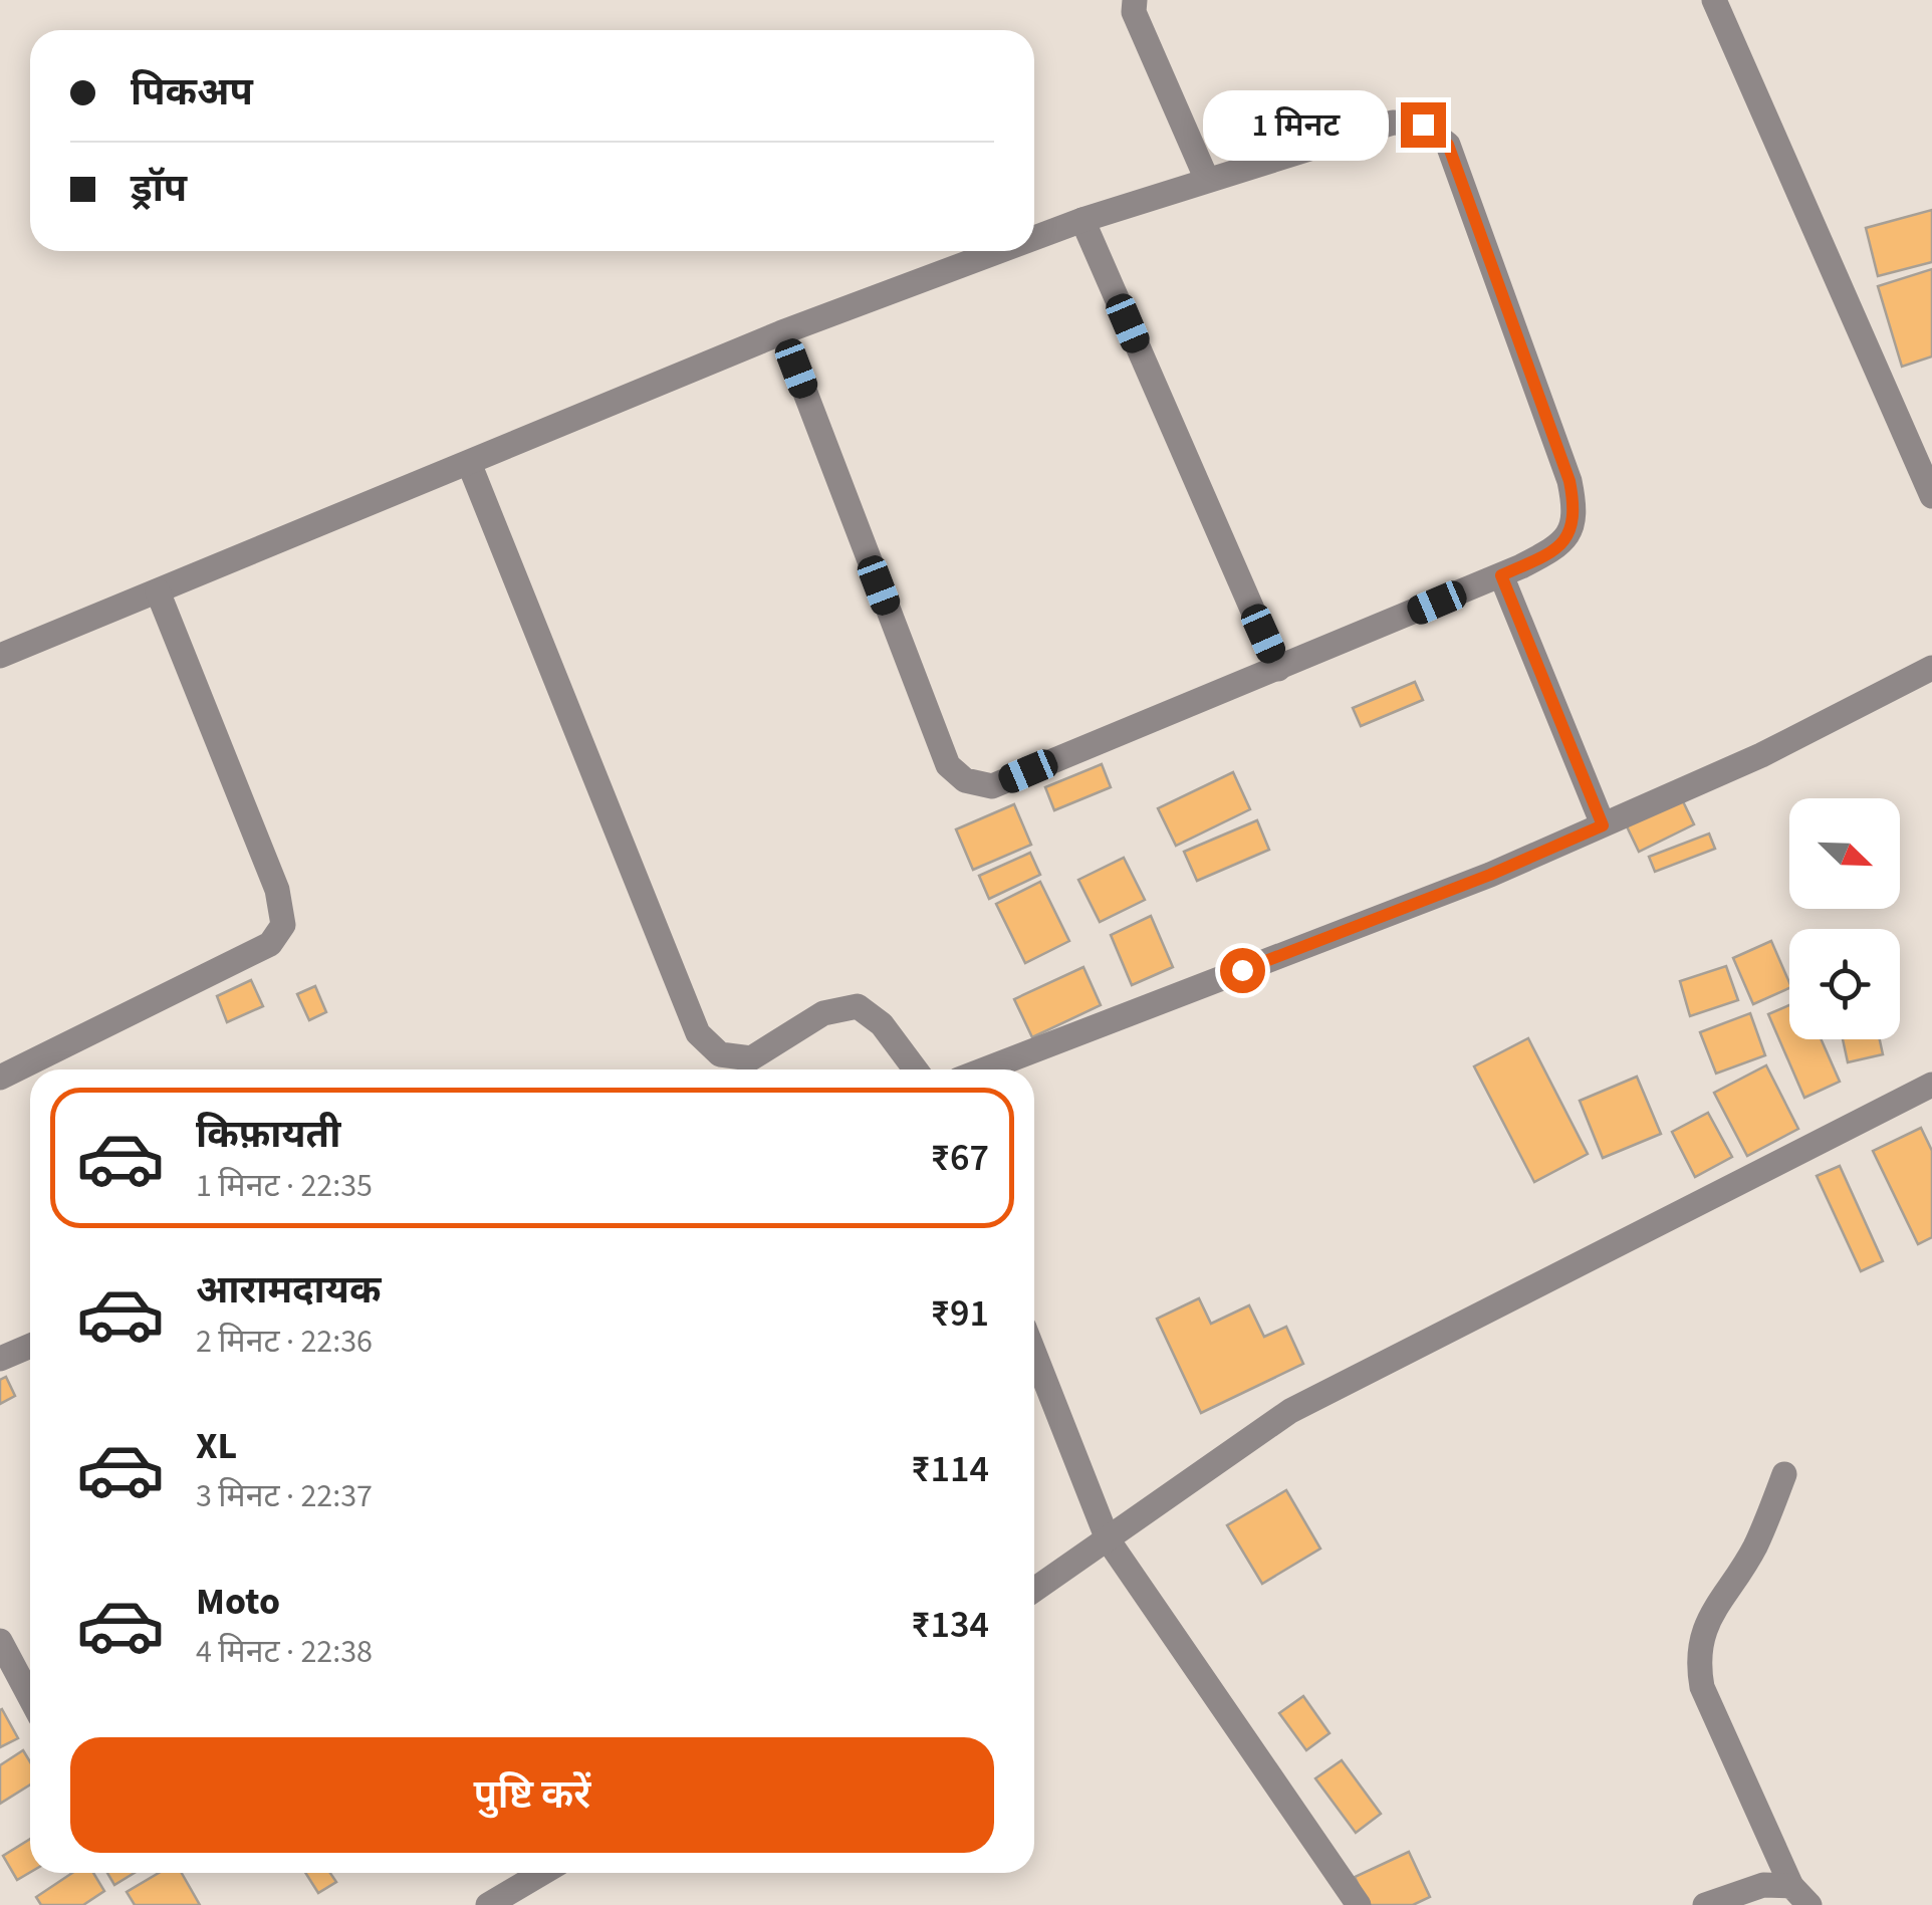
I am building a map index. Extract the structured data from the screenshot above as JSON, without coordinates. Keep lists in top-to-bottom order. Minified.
{"north":"bottom right","page":{"banner":["पिकअप","ड्रॉप"],"bubble":"1 मिनट","list":[{"name":"किफ़ायती","note":"1 मिनट · 22:35","value":"₹67"},{"name":"आरामदायक","note":"2 मिनट · 22:36","value":"₹91"},{"name":"XL","note":"3 मिनट · 22:37","value":"₹114"},{"name":"Moto","note":"4 मिनट · 22:38","value":"₹134"}],"buttons":"पुष्टि करें"}}
